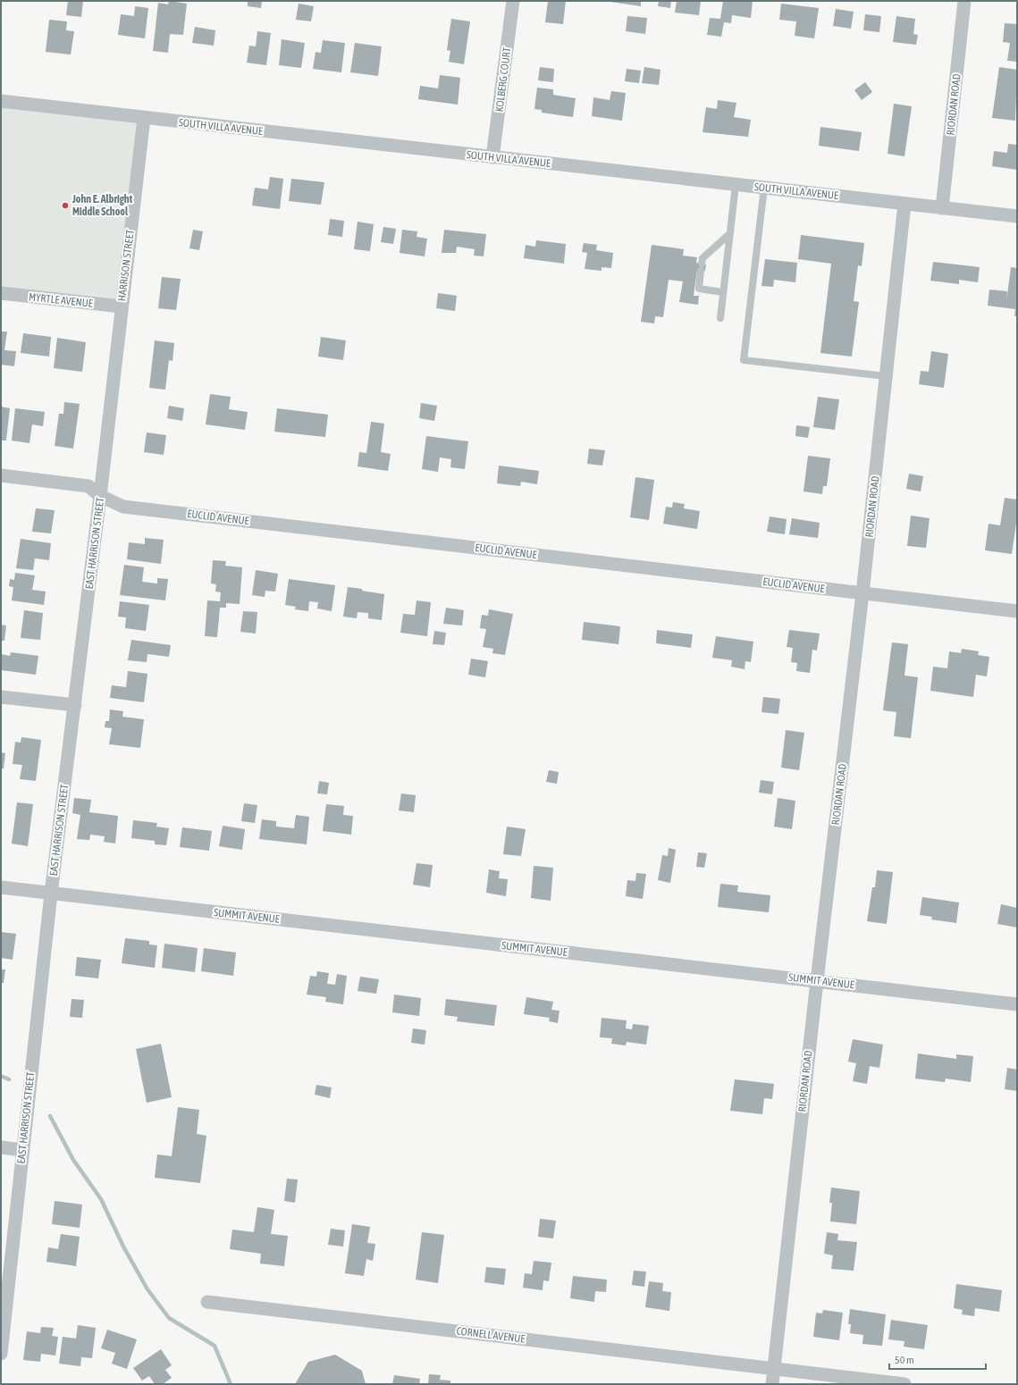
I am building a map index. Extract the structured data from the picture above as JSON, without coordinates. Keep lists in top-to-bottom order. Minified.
{"streets":{"street":["KOLBERG COURT","RIORDAN ROAD","SOUTH VILLA AVENUE","HARRISON STREET","MYRTLE AVENUE","EUCLID AVENUE","EAST HARRISON STREET","SUMMIT AVENUE","CORNELL AVENUE"]},"crossings":[["KOLBERG COURT","SOUTH VILLA AVENUE"],["RIORDAN ROAD","SOUTH VILLA AVENUE"],["RIORDAN ROAD","EUCLID AVENUE"],["RIORDAN ROAD","SUMMIT AVENUE"],["RIORDAN ROAD","CORNELL AVENUE"],["SOUTH VILLA AVENUE","HARRISON STREET"],["HARRISON STREET","MYRTLE AVENUE"],["HARRISON STREET","EAST HARRISON STREET"],["MYRTLE AVENUE","EAST HARRISON STREET"],["EUCLID AVENUE","EAST HARRISON STREET"],["EAST HARRISON STREET","SUMMIT AVENUE"]],"places":["John E. Albright Middle School"],"scale_bar":"50 m"}
